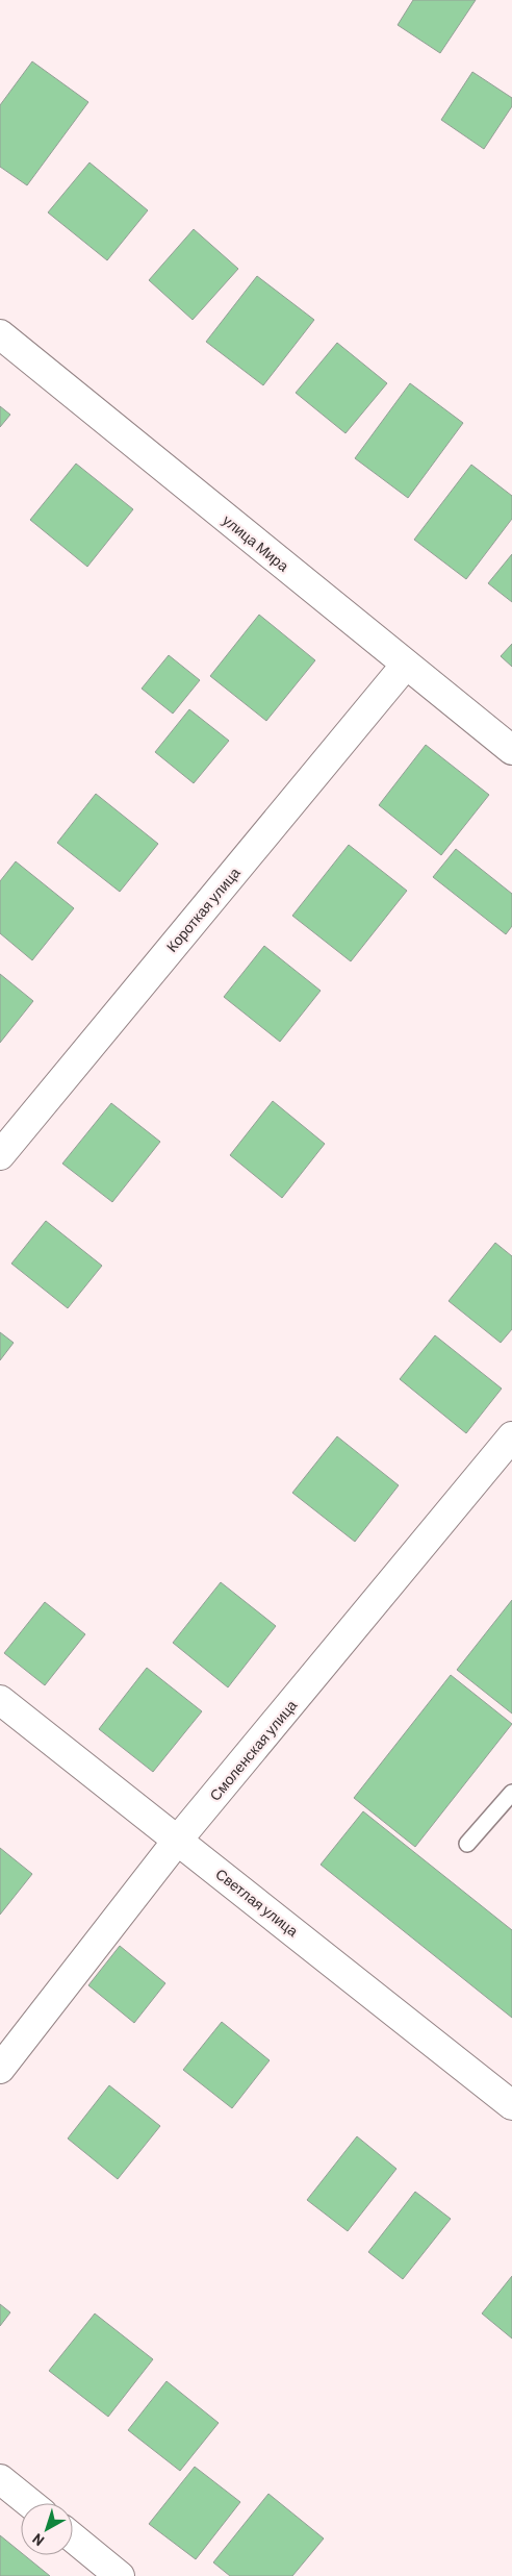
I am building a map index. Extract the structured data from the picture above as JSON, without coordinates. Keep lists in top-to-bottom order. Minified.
{"streets":{"street":["улица Мира","Короткая улица","Смоленская улица","Светлая улица"]},"crossings":[["улица Мира","Короткая улица"],["Смоленская улица","Светлая улица"]],"north":"bottom left"}
